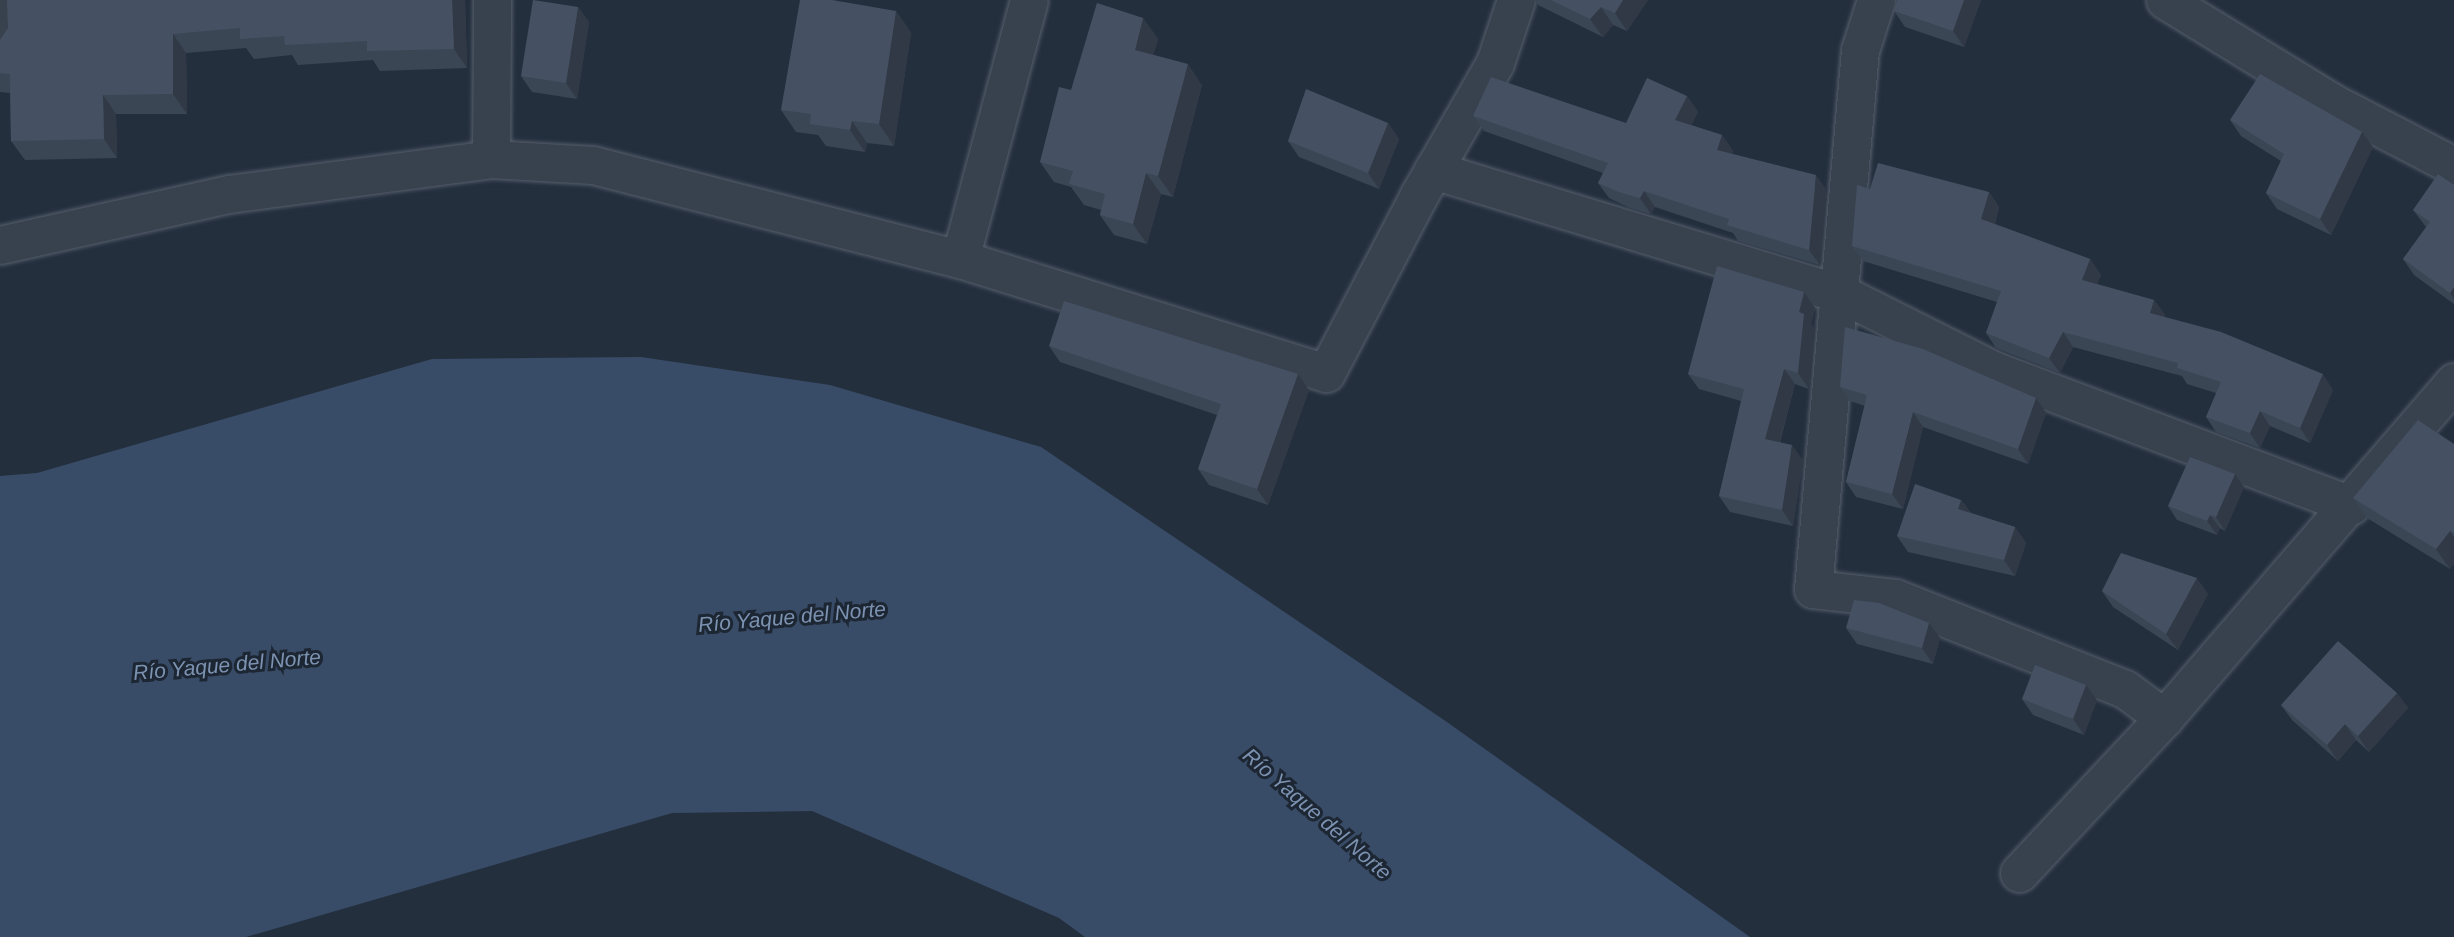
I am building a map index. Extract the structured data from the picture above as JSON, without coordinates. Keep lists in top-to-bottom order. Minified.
{"water":["Río Yaque del Norte"]}
